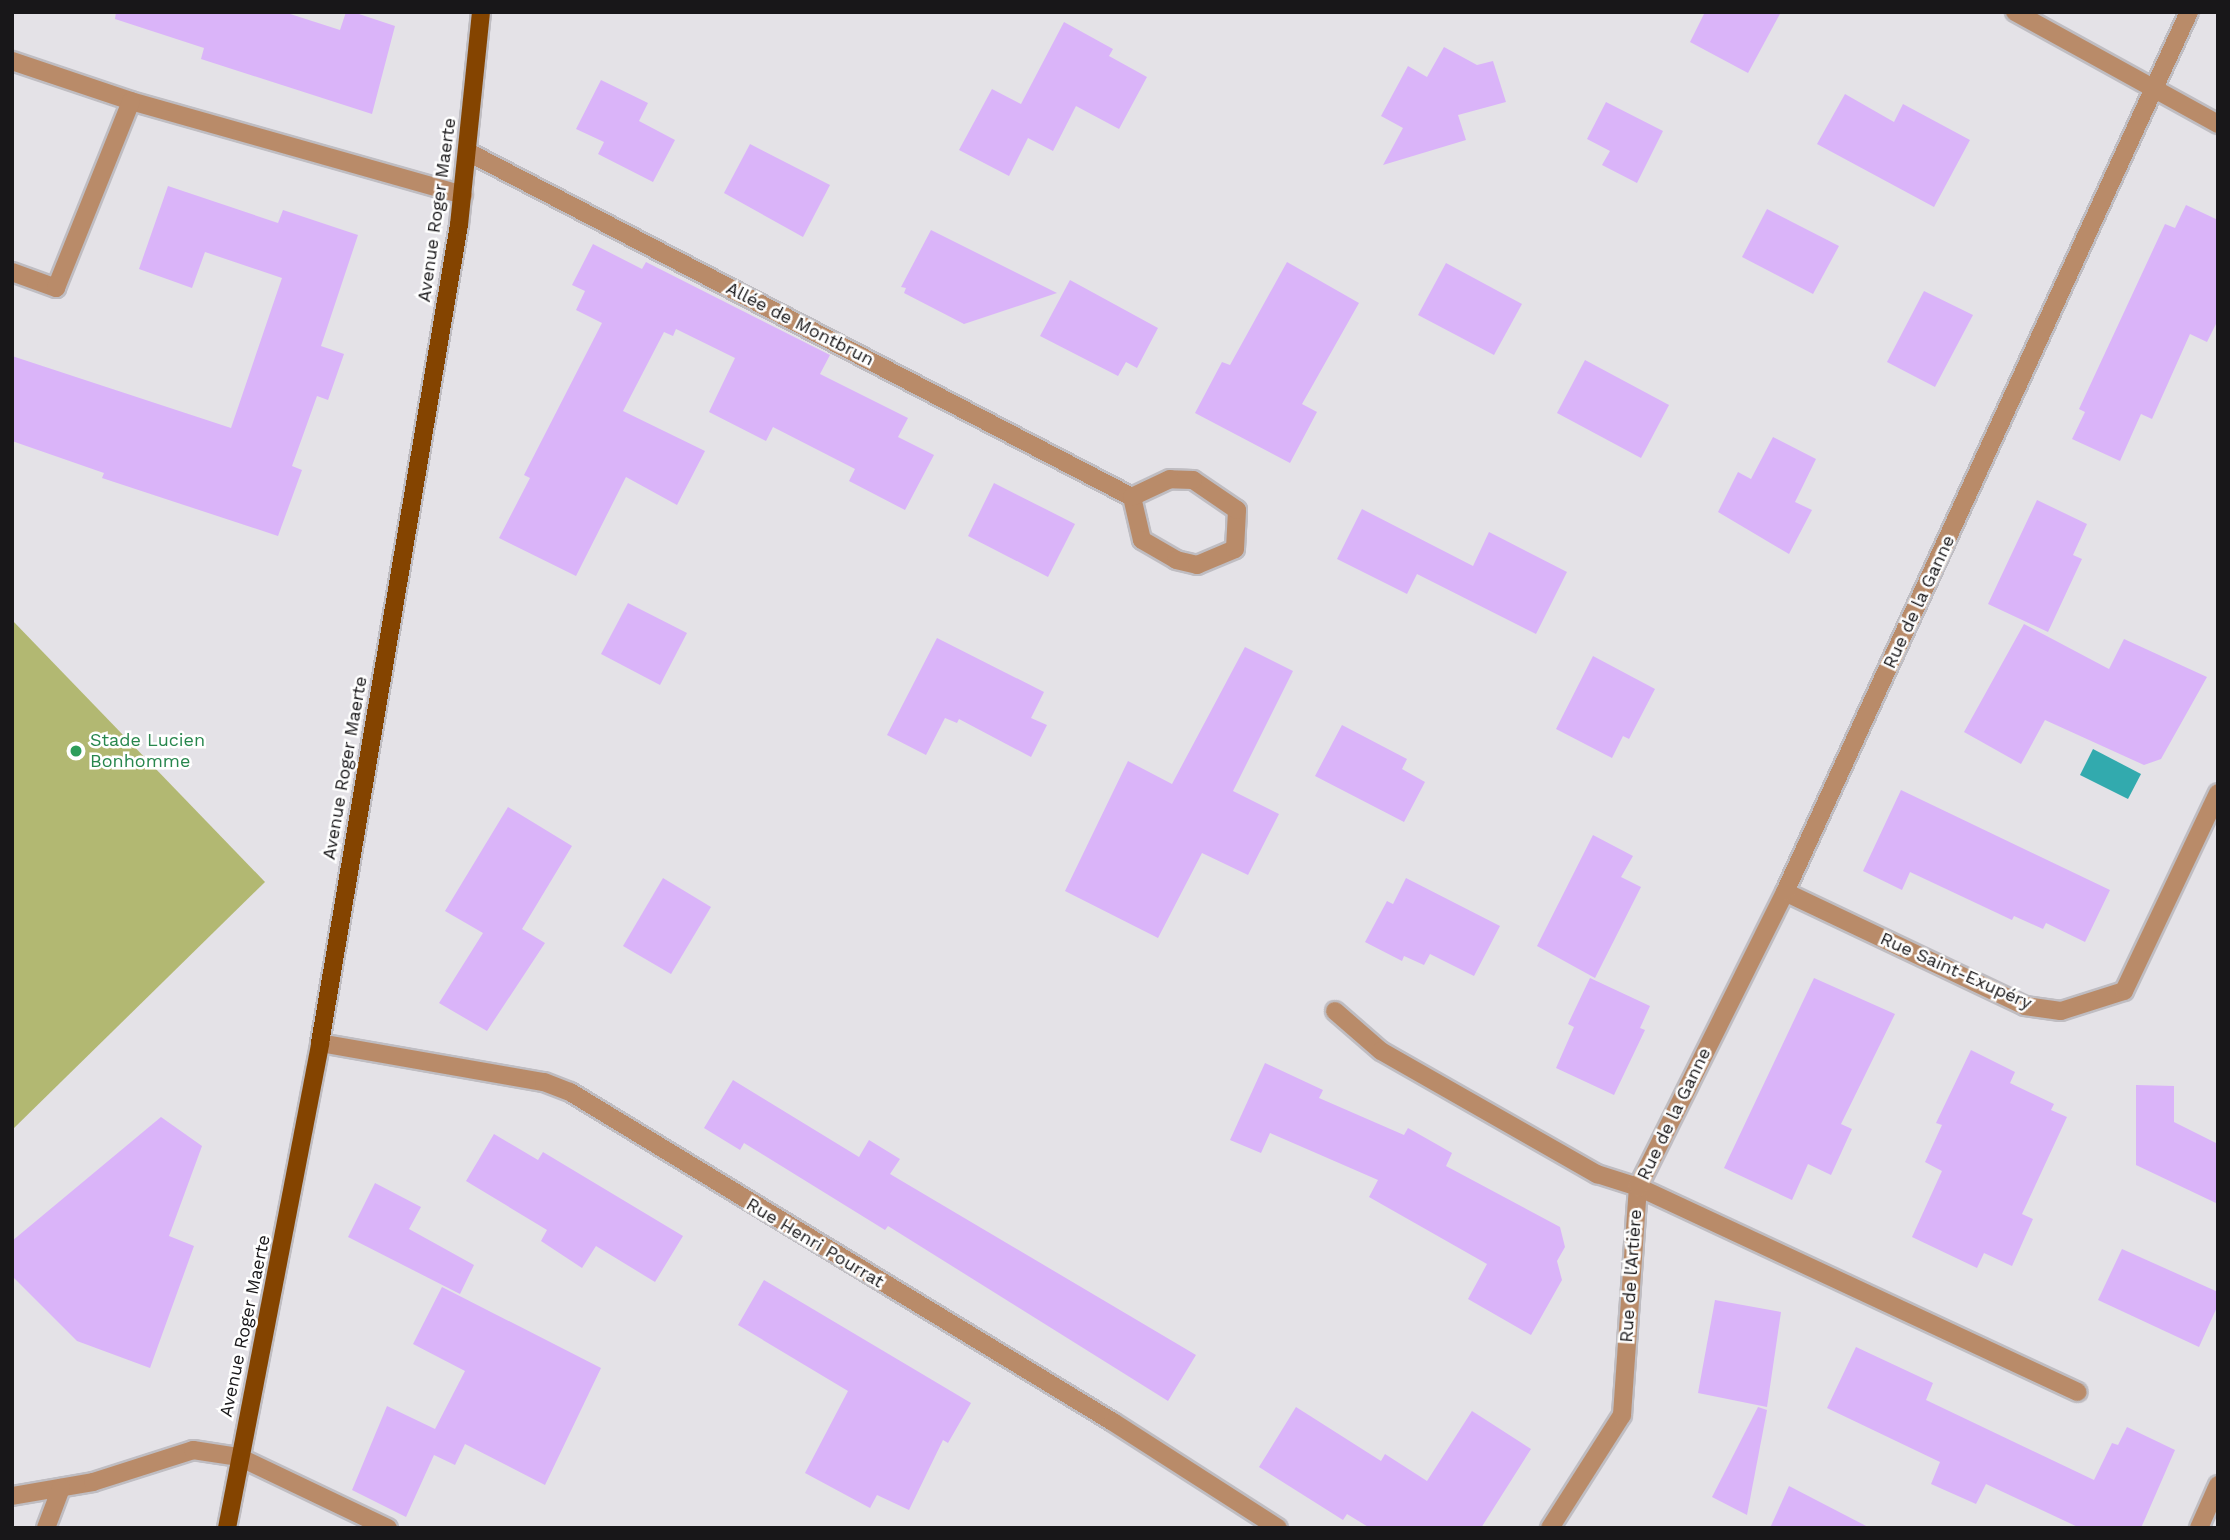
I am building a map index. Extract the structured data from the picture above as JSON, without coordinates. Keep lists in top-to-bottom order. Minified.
{"streets":{"main road":["Avenue Roger Maerte"],"street":["Allée de Montbrun","Rue de la Ganne","Rue Saint-Exupéry","Rue Henri Pourrat","Rue de l'Artière"]},"crossings":[["Avenue Roger Maerte","Allée de Montbrun"],["Avenue Roger Maerte","Rue Henri Pourrat"],["Rue de la Ganne","Rue Saint-Exupéry"],["Rue de la Ganne","Rue de l'Artière"]],"places":["Stade Lucien Bonhomme"]}
